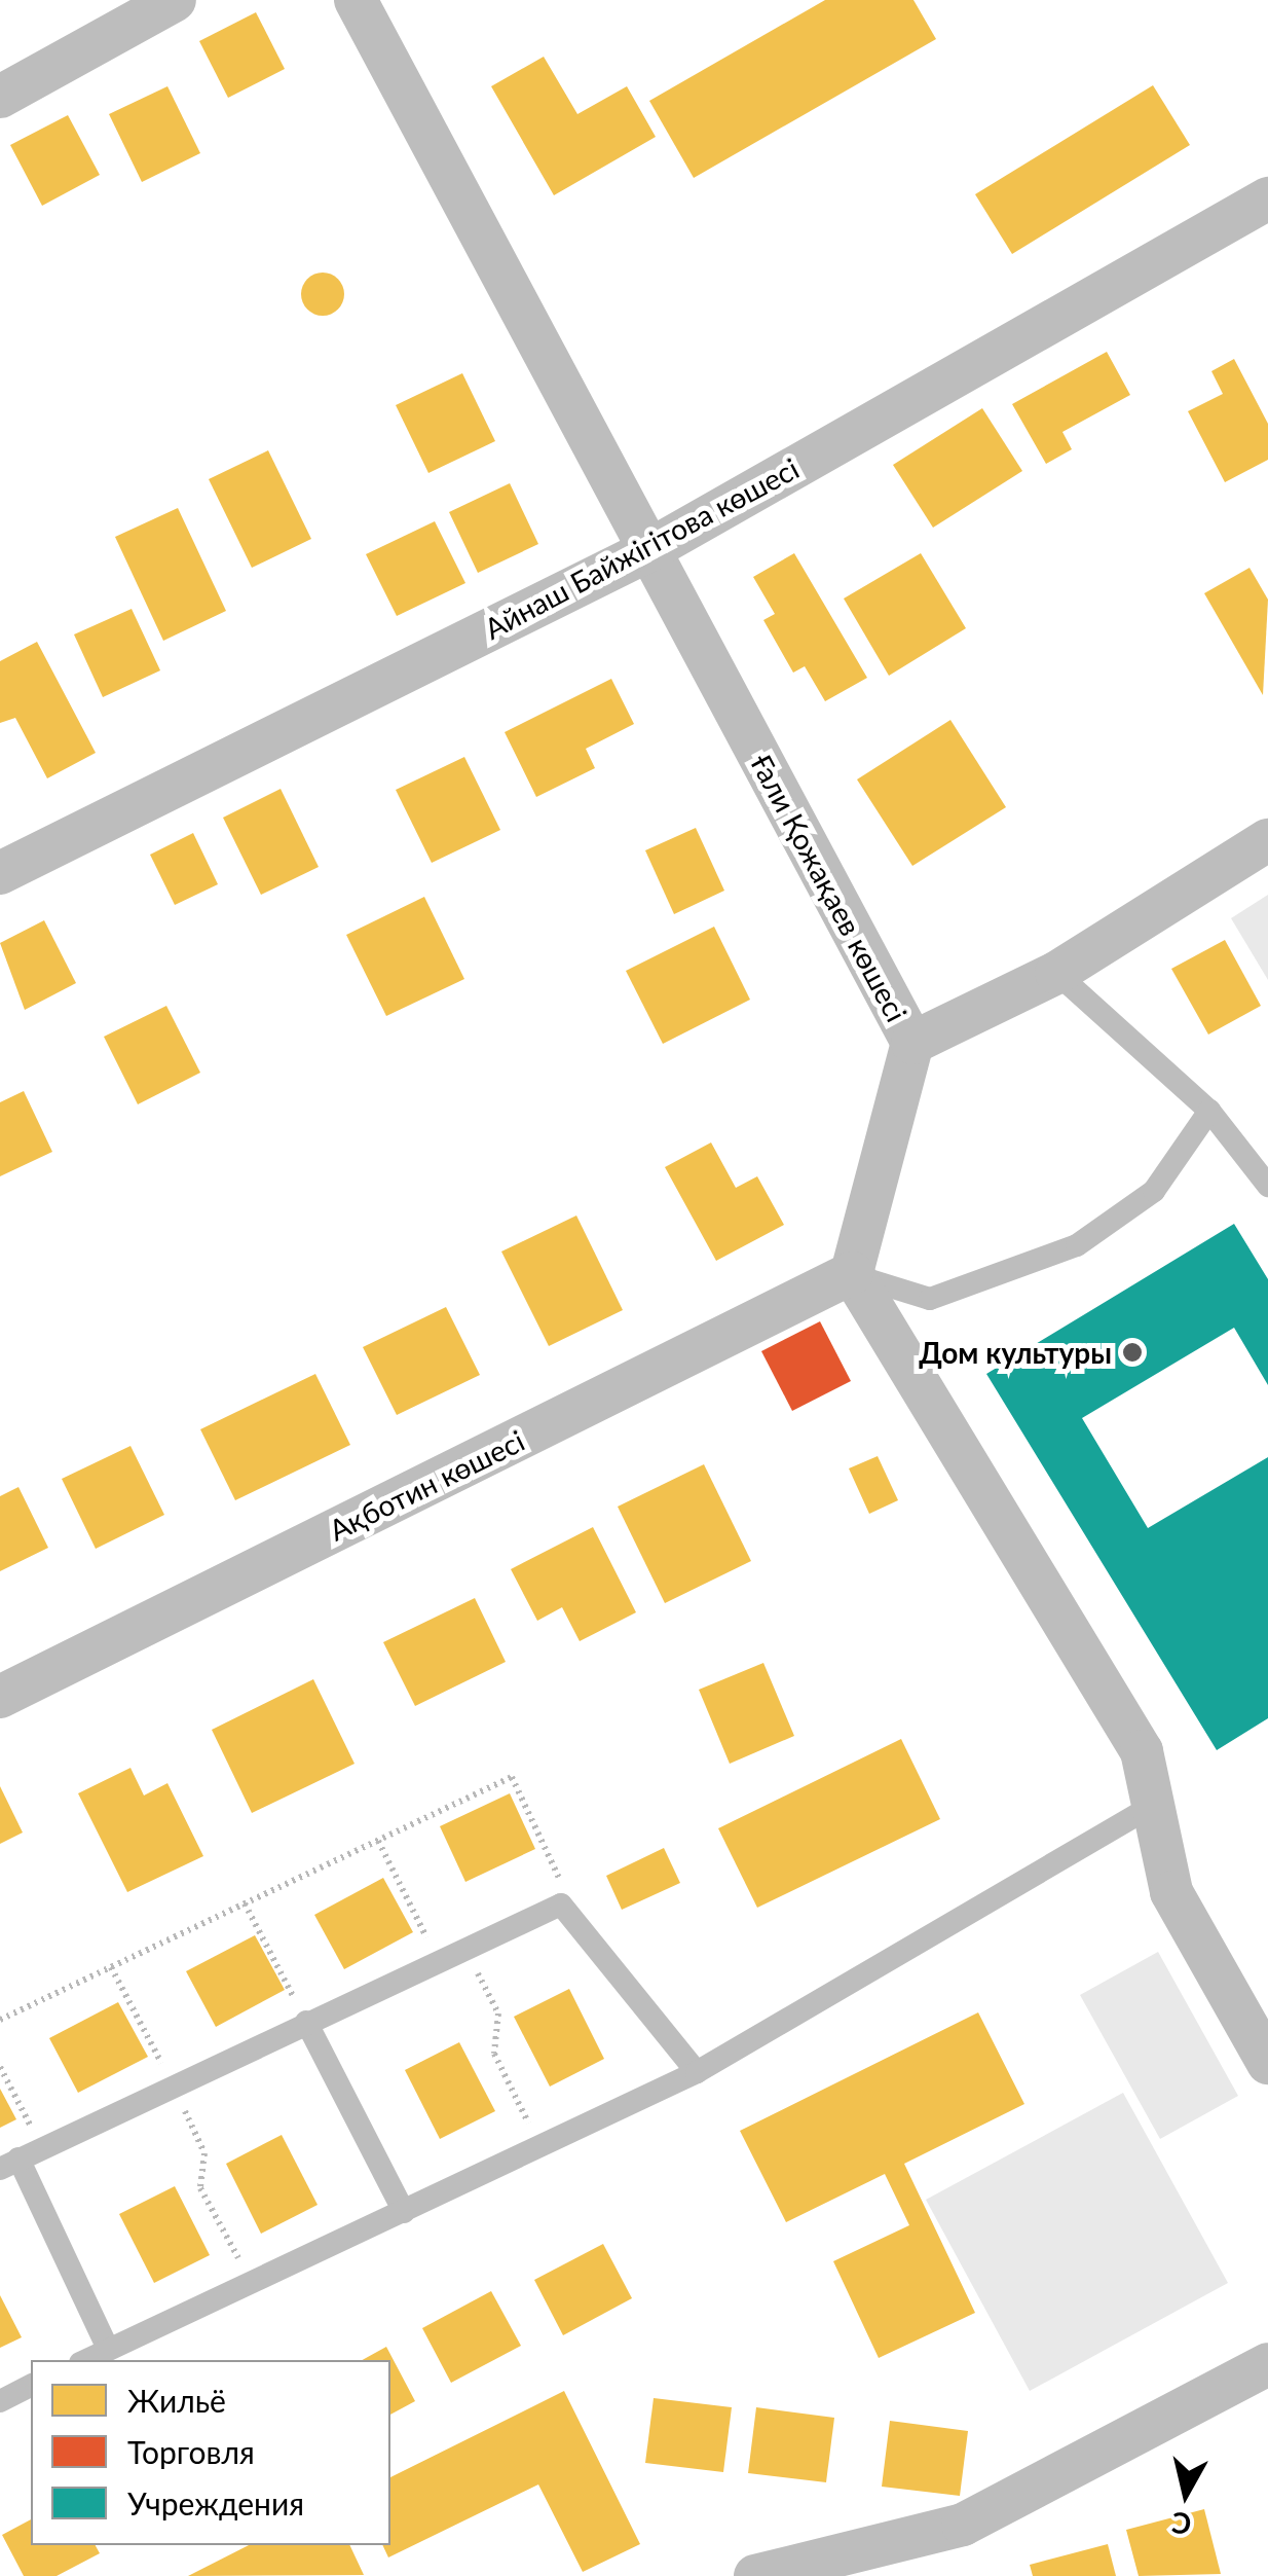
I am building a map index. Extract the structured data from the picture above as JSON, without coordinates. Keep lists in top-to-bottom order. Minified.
{"streets":{"street":["Айнаш Байжігітова көшесі","Ғали Қожақаев көшесі","Ақботин көшесі"]},"crossings":[["Айнаш Байжігітова көшесі","Ғали Қожақаев көшесі"],["Ғали Қожақаев көшесі","Ақботин көшесі"]],"places":["Дом культуры"],"legend":["Жильё","Торговля","Учреждения"],"north":"bottom"}
